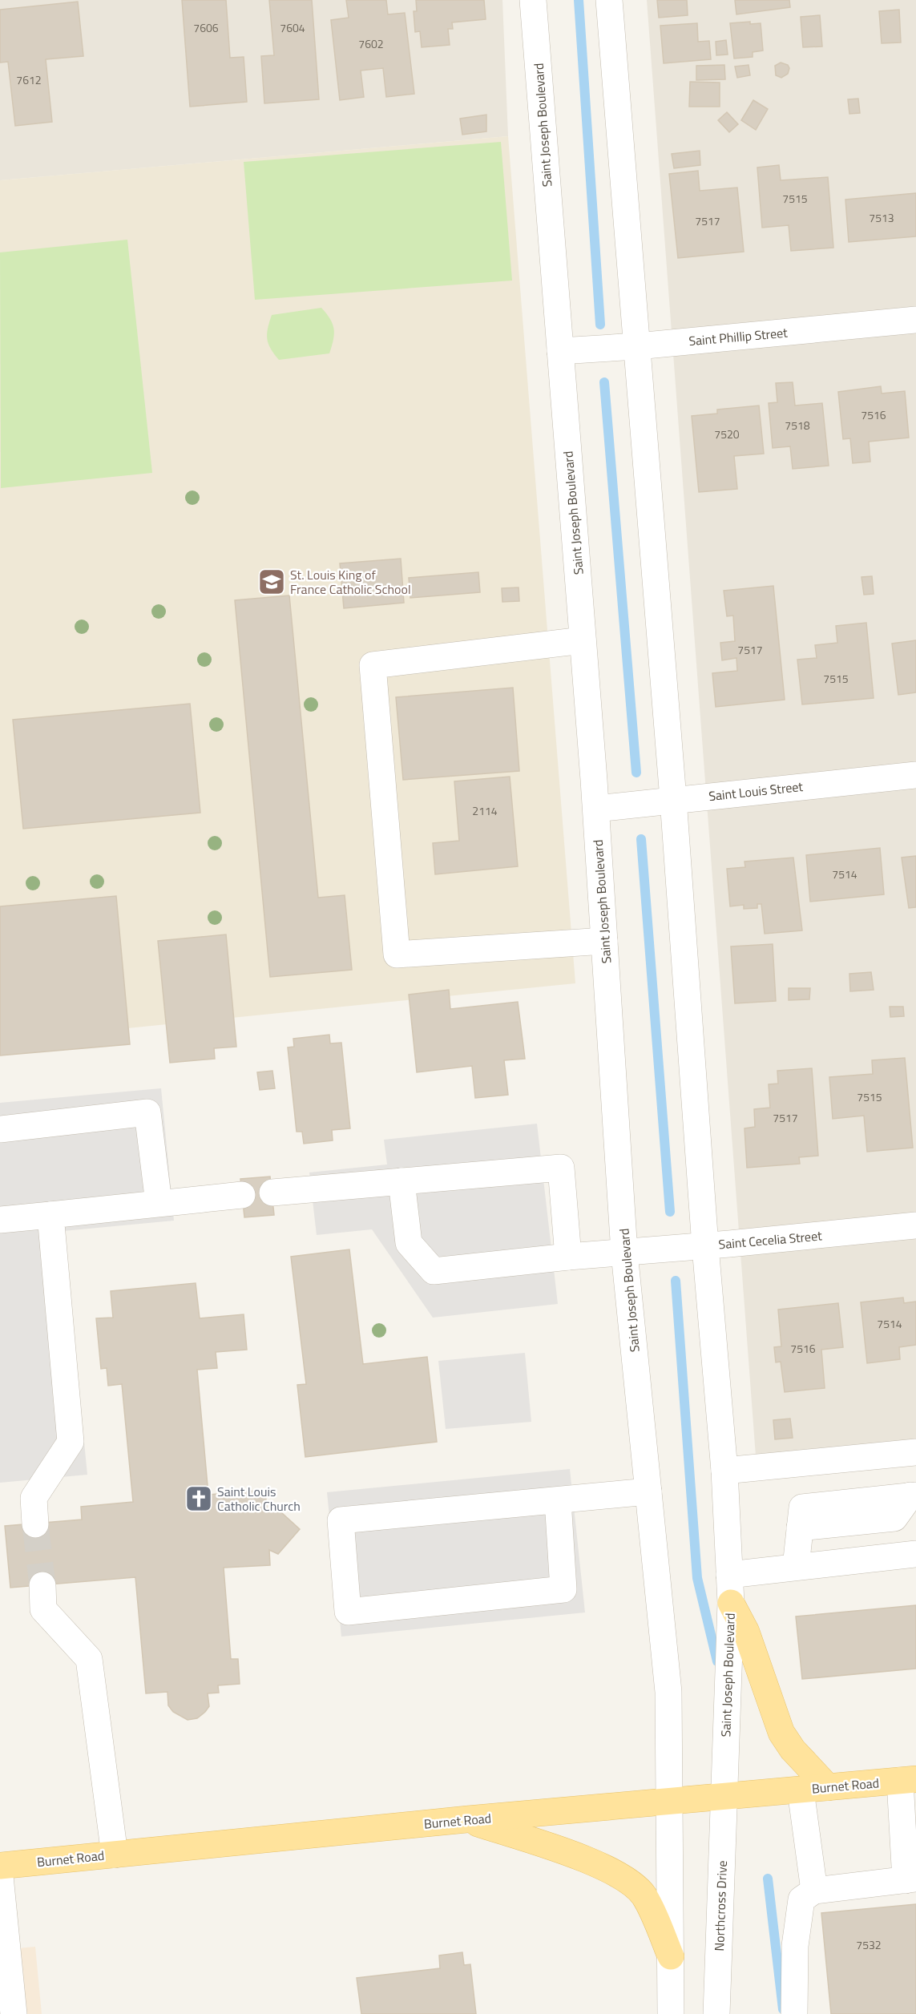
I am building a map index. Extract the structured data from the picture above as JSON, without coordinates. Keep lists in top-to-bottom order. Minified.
{"streets":{"main road":["Burnet Road"],"street":["Saint Joseph Boulevard","Saint Phillip Street","Saint Louis Street","Saint Cecelia Street","Northcross Drive"]},"crossings":[["Saint Joseph Boulevard","Saint Phillip Street"],["Saint Joseph Boulevard","Saint Louis Street"],["Saint Joseph Boulevard","Saint Cecelia Street"],["Saint Joseph Boulevard","Burnet Road"],["Saint Joseph Boulevard","Northcross Drive"],["Burnet Road","Northcross Drive"]],"places":{"school or university":["St. Louis King of France Catholic School"],"church":["Saint Louis Catholic Church"]},"house_numbers":["7606","7604","7602","7612","7515","7513","7517","7516","7518","7520","7517","7515","2114","7514","7515","7517","7514","7516","7532"]}
